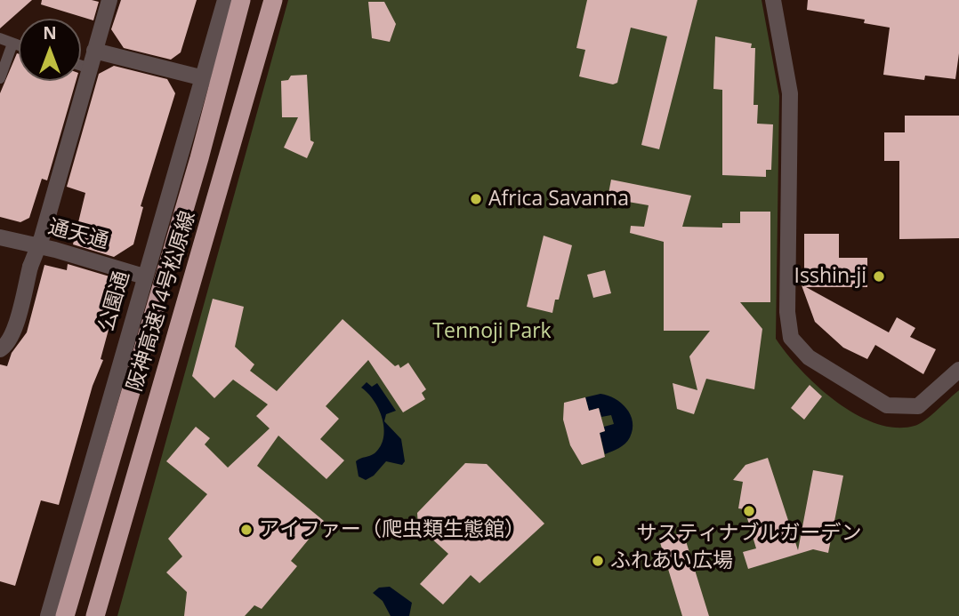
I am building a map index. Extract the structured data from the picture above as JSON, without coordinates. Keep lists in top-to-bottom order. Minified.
{"streets":{"highway":["阪神高速14号松原線"],"street":["通天通","公園通"]},"crossings":[["通天通","公園通"]],"parks":["Tennoji Park"],"places":["Africa Savanna","Isshin-ji","サスティナブルガーデン","アイファー（爬虫類生態館）","ふれあい広場"],"north":"top"}
